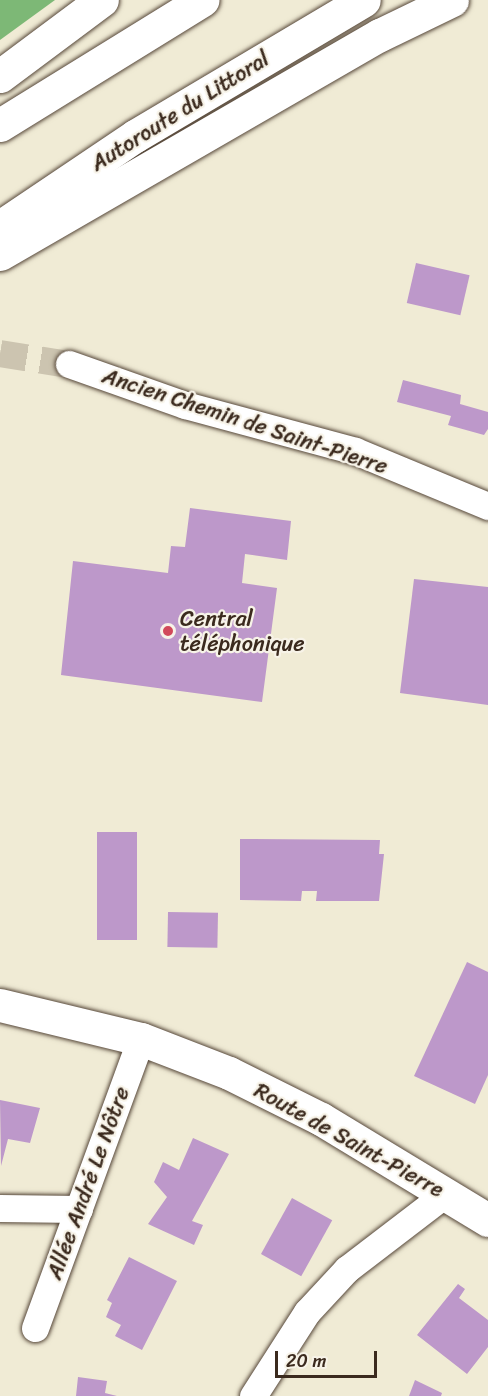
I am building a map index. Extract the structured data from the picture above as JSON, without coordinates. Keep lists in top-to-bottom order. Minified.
{"streets":{"main road":["Autoroute du Littoral","Route de Saint-Pierre"],"street":["Ancien Chemin de Saint-Pierre","Allée André Le Nôtre"]},"crossings":[["Route de Saint-Pierre","Allée André Le Nôtre"]],"places":["Central téléphonique"],"scale_bar":"20 m"}
